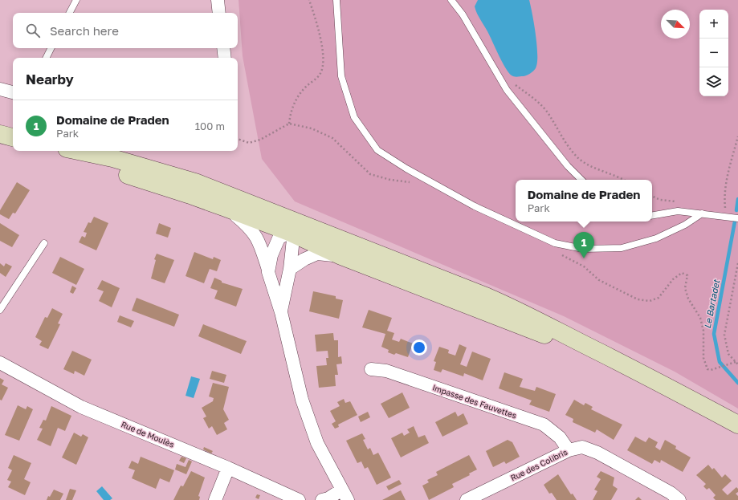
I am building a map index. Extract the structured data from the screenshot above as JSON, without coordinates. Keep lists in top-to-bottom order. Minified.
{"streets":{"street":["Impasse des Fauvettes","Rue de Moulès","Rue des Colibris"]},"crossings":[["Impasse des Fauvettes","Rue des Colibris"]],"water":["Le Bartadet"],"north":"bottom right","page":{"map_buttons":["+","−"],"search":"Search here","heading":"Nearby","list":[{"mark":"1","name":"Domaine de Praden","note":"Park","value":"100 m"}],"popup":["Domaine de Praden","Park"],"pins":"1"}}
